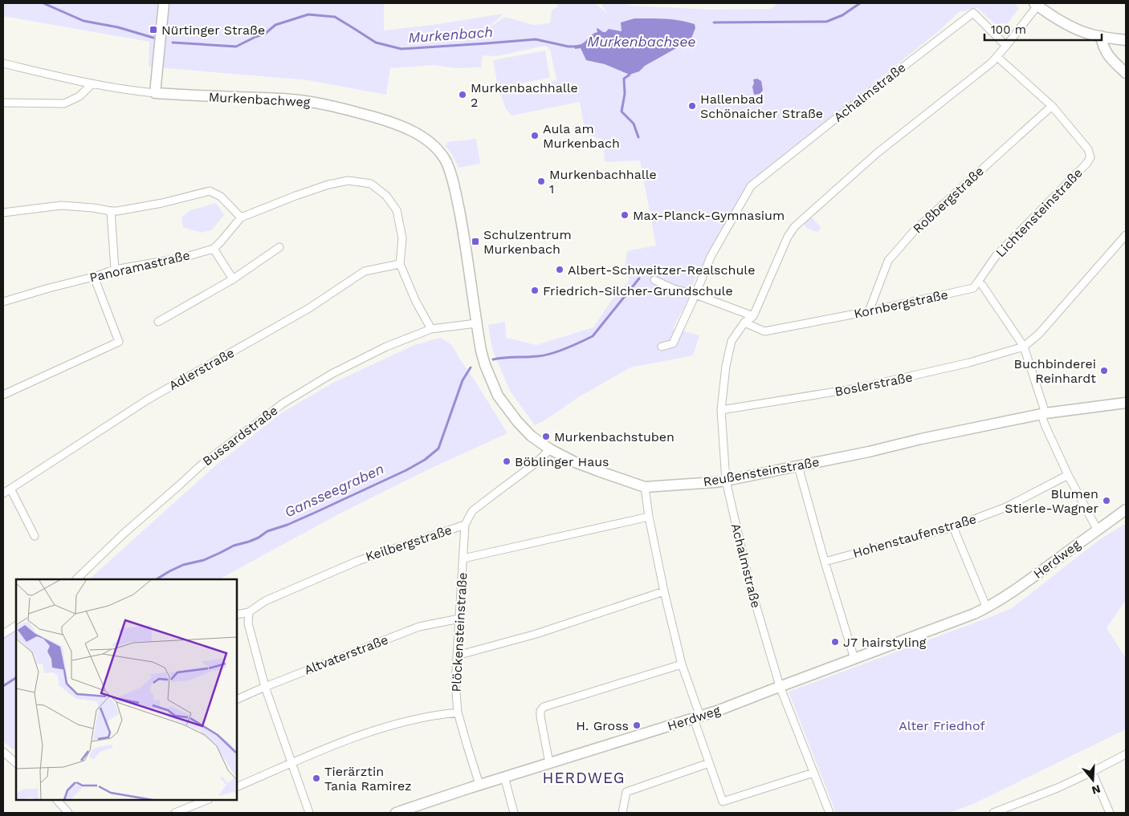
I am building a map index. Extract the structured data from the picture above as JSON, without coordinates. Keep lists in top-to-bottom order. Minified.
{"streets":{"street":["Achalmstraße","Murkenbachweg","Roßbergstraße","Lichtensteinstraße","Panoramastraße","Kornbergstraße","Adlerstraße","Boslerstraße","Bussardstraße","Reußensteinstraße","Hohenstaufenstraße","Keilbergstraße","Herdweg","Plöckensteinstraße","Altvaterstraße"]},"crossings":[["Achalmstraße","Kornbergstraße"],["Achalmstraße","Boslerstraße"],["Achalmstraße","Reußensteinstraße"],["Achalmstraße","Herdweg"],["Murkenbachweg","Reußensteinstraße"],["Roßbergstraße","Lichtensteinstraße"],["Roßbergstraße","Kornbergstraße"],["Lichtensteinstraße","Kornbergstraße"],["Reußensteinstraße","Keilbergstraße"],["Keilbergstraße","Plöckensteinstraße"],["Herdweg","Plöckensteinstraße"],["Plöckensteinstraße","Altvaterstraße"]],"districts":["HERDWEG"],"water":["Murkenbach","Murkenbachsee","Gansseegraben"],"parks":["Alter Friedhof"],"places":{"transit":["Nürtinger Straße","Schulzentrum Murkenbach"],"other":["Murkenbachhalle 2","Hallenbad Schönaicher Straße","Aula am Murkenbach","Murkenbachhalle 1","Max-Planck-Gymnasium","Albert-Schweitzer-Realschule","Friedrich-Silcher-Grundschule","Buchbinderei Reinhardt","Murkenbachstuben","Böblinger Haus","Blumen Stierle-Wagner","J7 hairstyling","H. Gross","Tierärztin Tania Ramirez"]},"scale_bar":"100 m","north":"bottom"}
